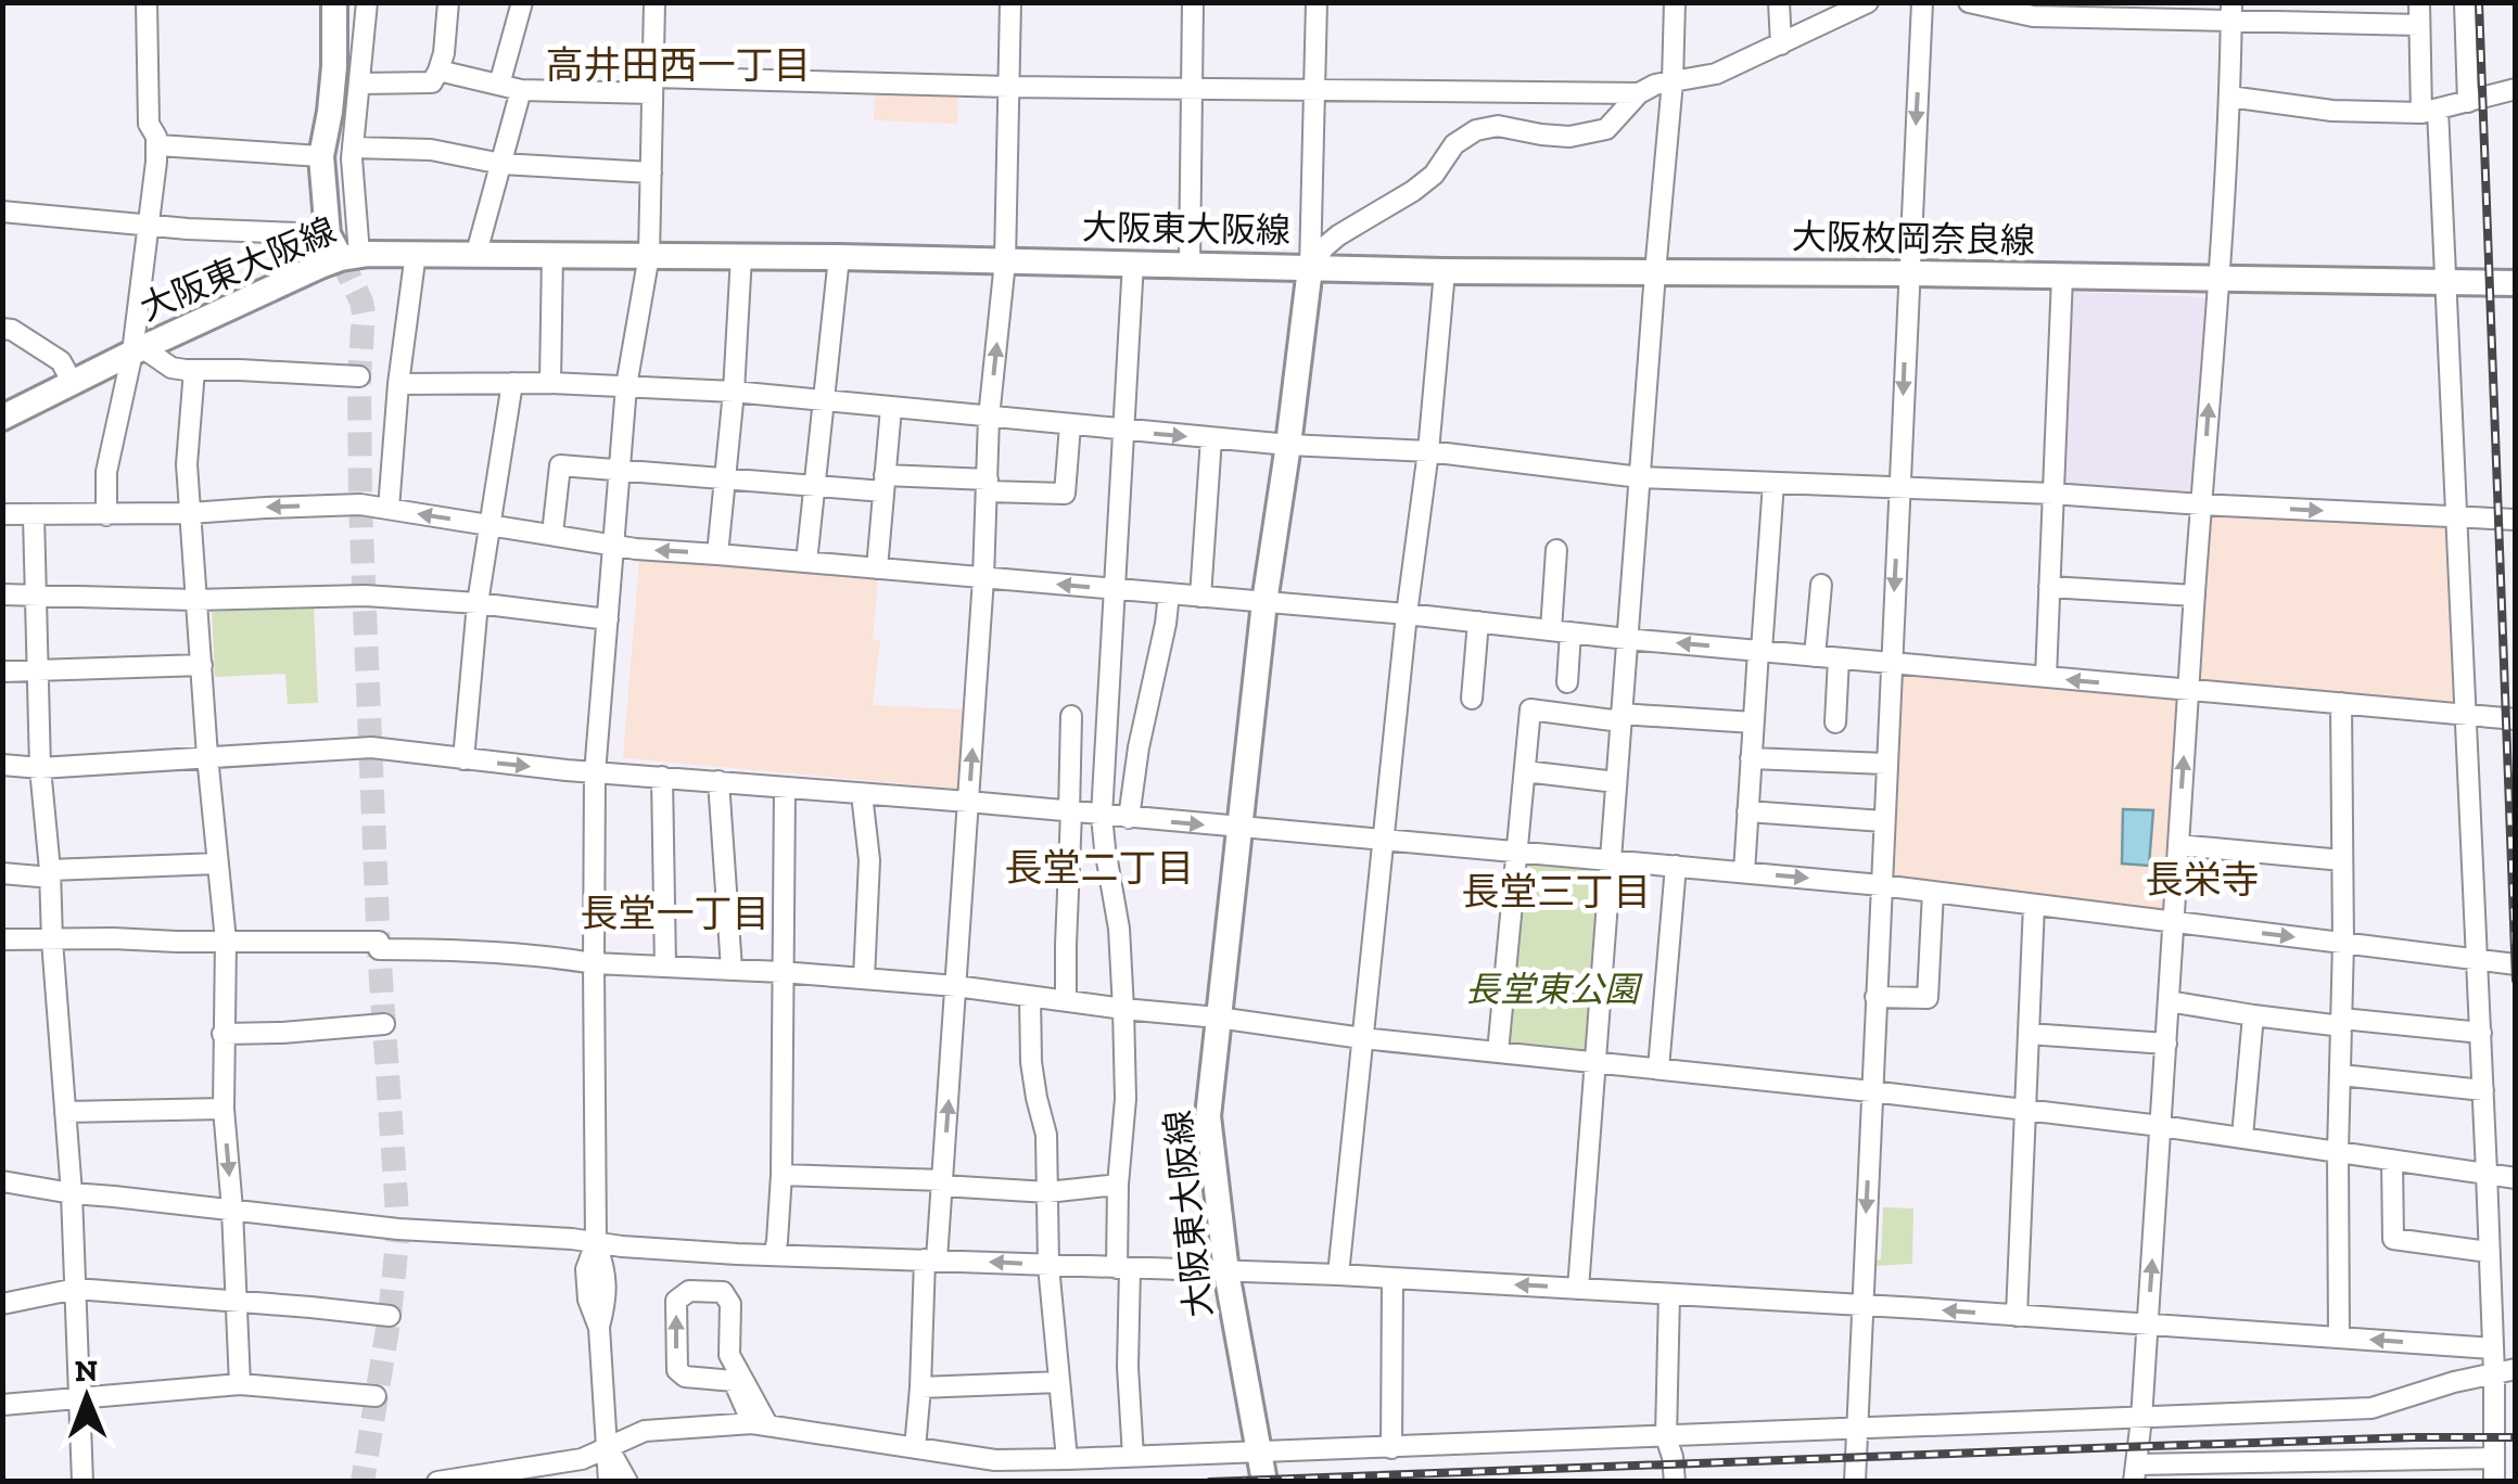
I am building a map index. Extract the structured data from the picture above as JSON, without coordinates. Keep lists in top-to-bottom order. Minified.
{"streets":{"main road":["大阪東大阪線","大阪枚岡奈良線"]},"crossings":[["大阪東大阪線","大阪枚岡奈良線"]],"districts":["高井田西一丁目","長堂二丁目","長栄寺","長堂三丁目","長堂一丁目"],"parks":["長堂東公園"],"north":"top"}
